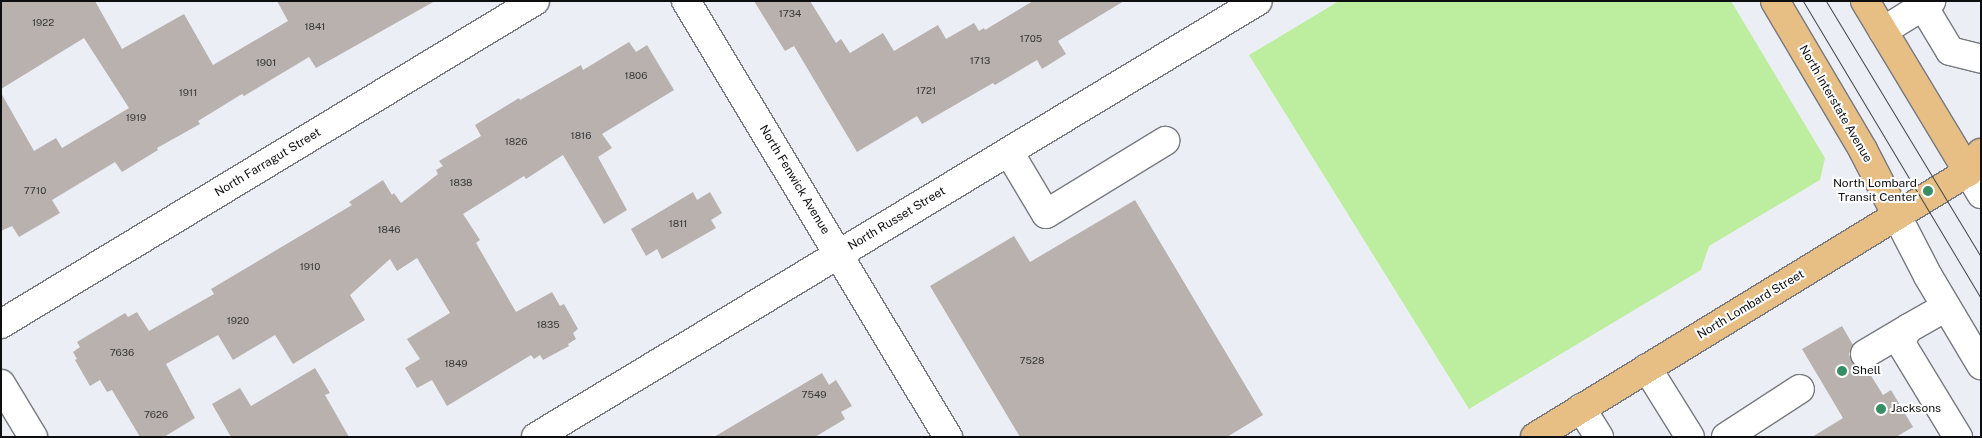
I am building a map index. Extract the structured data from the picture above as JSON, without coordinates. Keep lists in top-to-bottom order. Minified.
{"streets":{"main road":["North Interstate Avenue","North Lombard Street"],"street":["North Farragut Street","North Fenwick Avenue","North Russet Street"]},"crossings":[["North Interstate Avenue","North Lombard Street"],["North Fenwick Avenue","North Russet Street"]],"places":["North Lombard Transit Center","Shell","Jacksons"],"house_numbers":["1734","1922","1841","1705","1713","1901","1806","1721","1911","1919","1816","1826","1838","7710","1811","1846","1910","1920","1835","7636","7528","1849","7549","7626"]}
